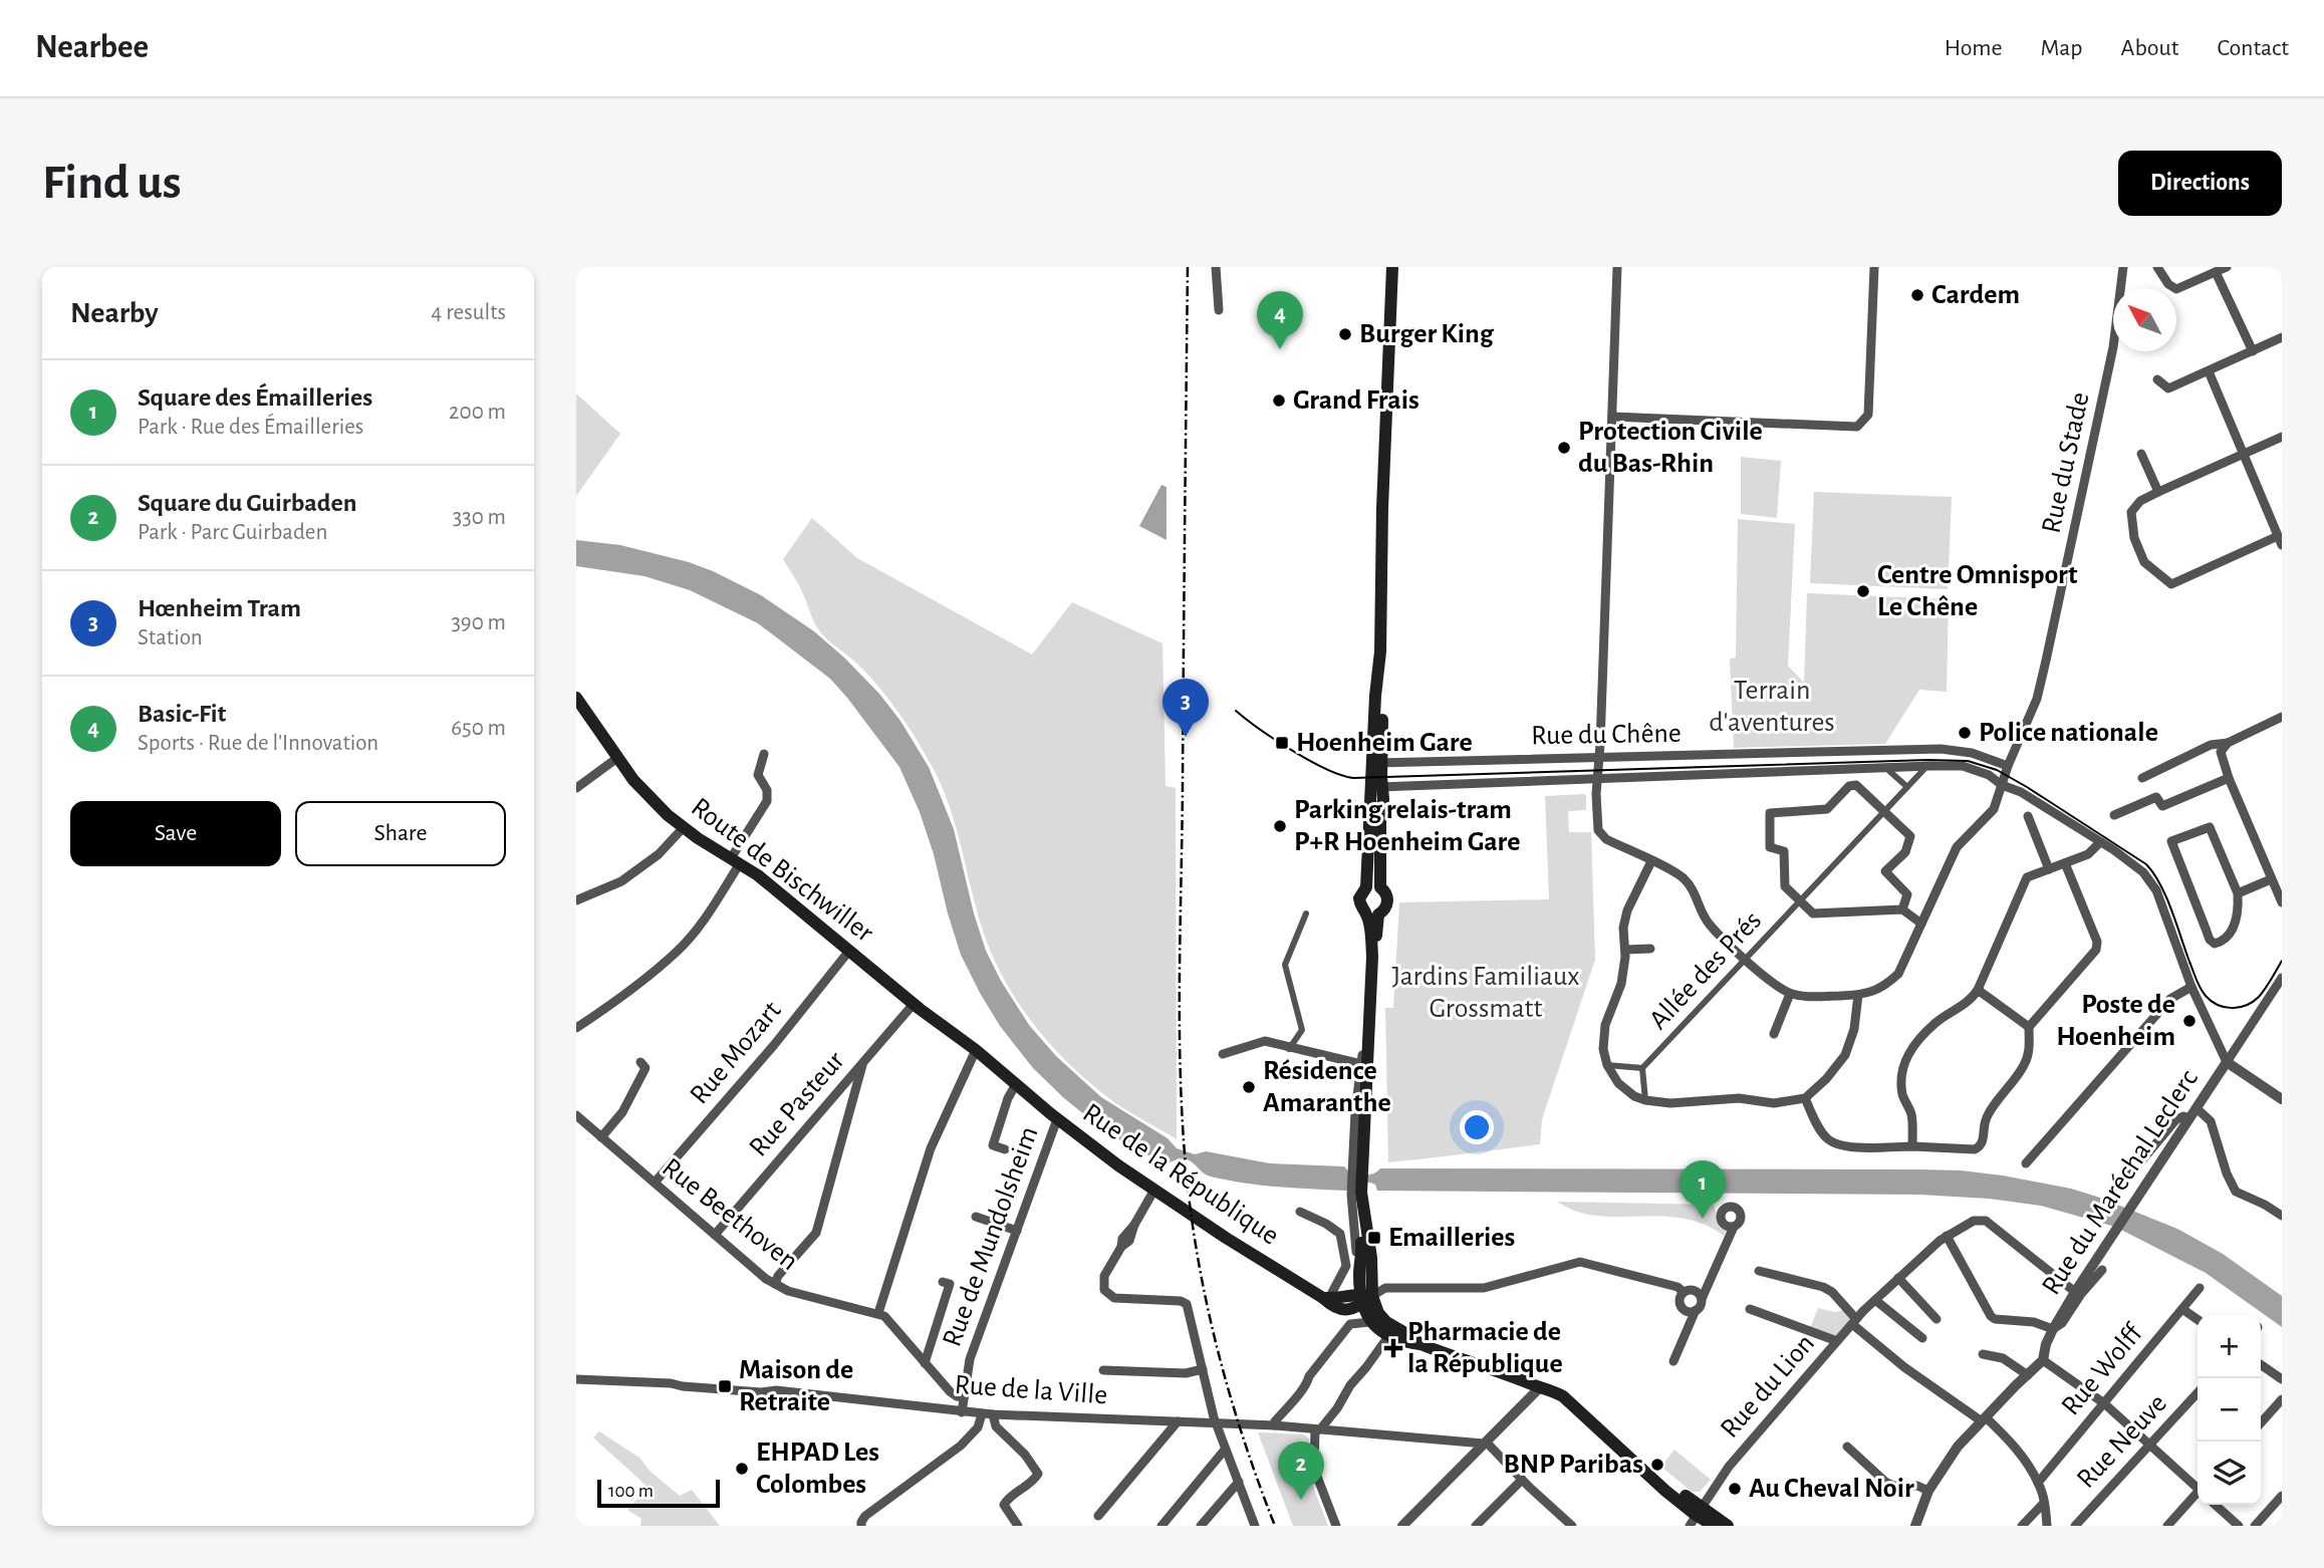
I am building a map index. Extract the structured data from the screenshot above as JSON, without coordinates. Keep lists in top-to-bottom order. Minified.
{"streets":{"main road":["Route de Bischwiller","Rue de la République"],"street":["Rue du Stade","Rue du Chêne","Allée des Prés","Rue Mozart","Rue Pasteur","Rue du Maréchal Leclerc","Rue Beethoven","Rue de Mundolsheim","Rue Wolff","Rue du Lion","Rue de la Ville","Rue Neuve"]},"crossings":[["Rue du Stade","Rue du Chêne"],["Rue du Chêne","Rue du Maréchal Leclerc"],["Route de Bischwiller","Rue Mozart"],["Route de Bischwiller","Rue Pasteur"],["Route de Bischwiller","Rue de la République"],["Rue Mozart","Rue Beethoven"],["Rue Pasteur","Rue Beethoven"],["Rue de la République","Rue de Mundolsheim"],["Rue du Maréchal Leclerc","Rue du Lion"],["Rue de Mundolsheim","Rue de la Ville"]],"parks":["Terrain d'aventures","Jardins Familiaux Grossmatt"],"places":{"other":["Cardem","Burger King","Grand Frais","Protection Civile du Bas-Rhin","Centre Omnisport Le Chêne","Police nationale","Parking relais-tram P+R Hoenheim Gare","Poste de Hoenheim","Résidence Amaranthe","BNP Paribas","EHPAD Les Colombes","Au Cheval Noir"],"transit":["Hoenheim Gare","Emailleries","Maison de Retraite"],"health":["Pharmacie de la République"]},"scale_bar":"100 m","north":"top left","page":{"header":"Nearbee","nav":["Home","Map","About","Contact"],"buttons":["Directions",["Save","Share"]],"title":"Find us","heading":["Nearby","4 results"],"pins":["4","3","1","2"],"list":[{"mark":"1","name":"Square des Émailleries","note":"Park · Rue des Émailleries","value":"200 m"},{"mark":"2","name":"Square du Guirbaden","note":"Park · Parc Guirbaden","value":"330 m"},{"mark":"3","name":"Hœnheim Tram","note":"Station","value":"390 m"},{"mark":"4","name":"Basic-Fit","note":"Sports · Rue de l'Innovation","value":"650 m"}],"map_buttons":["+","−"],"scale":"100 m"}}
